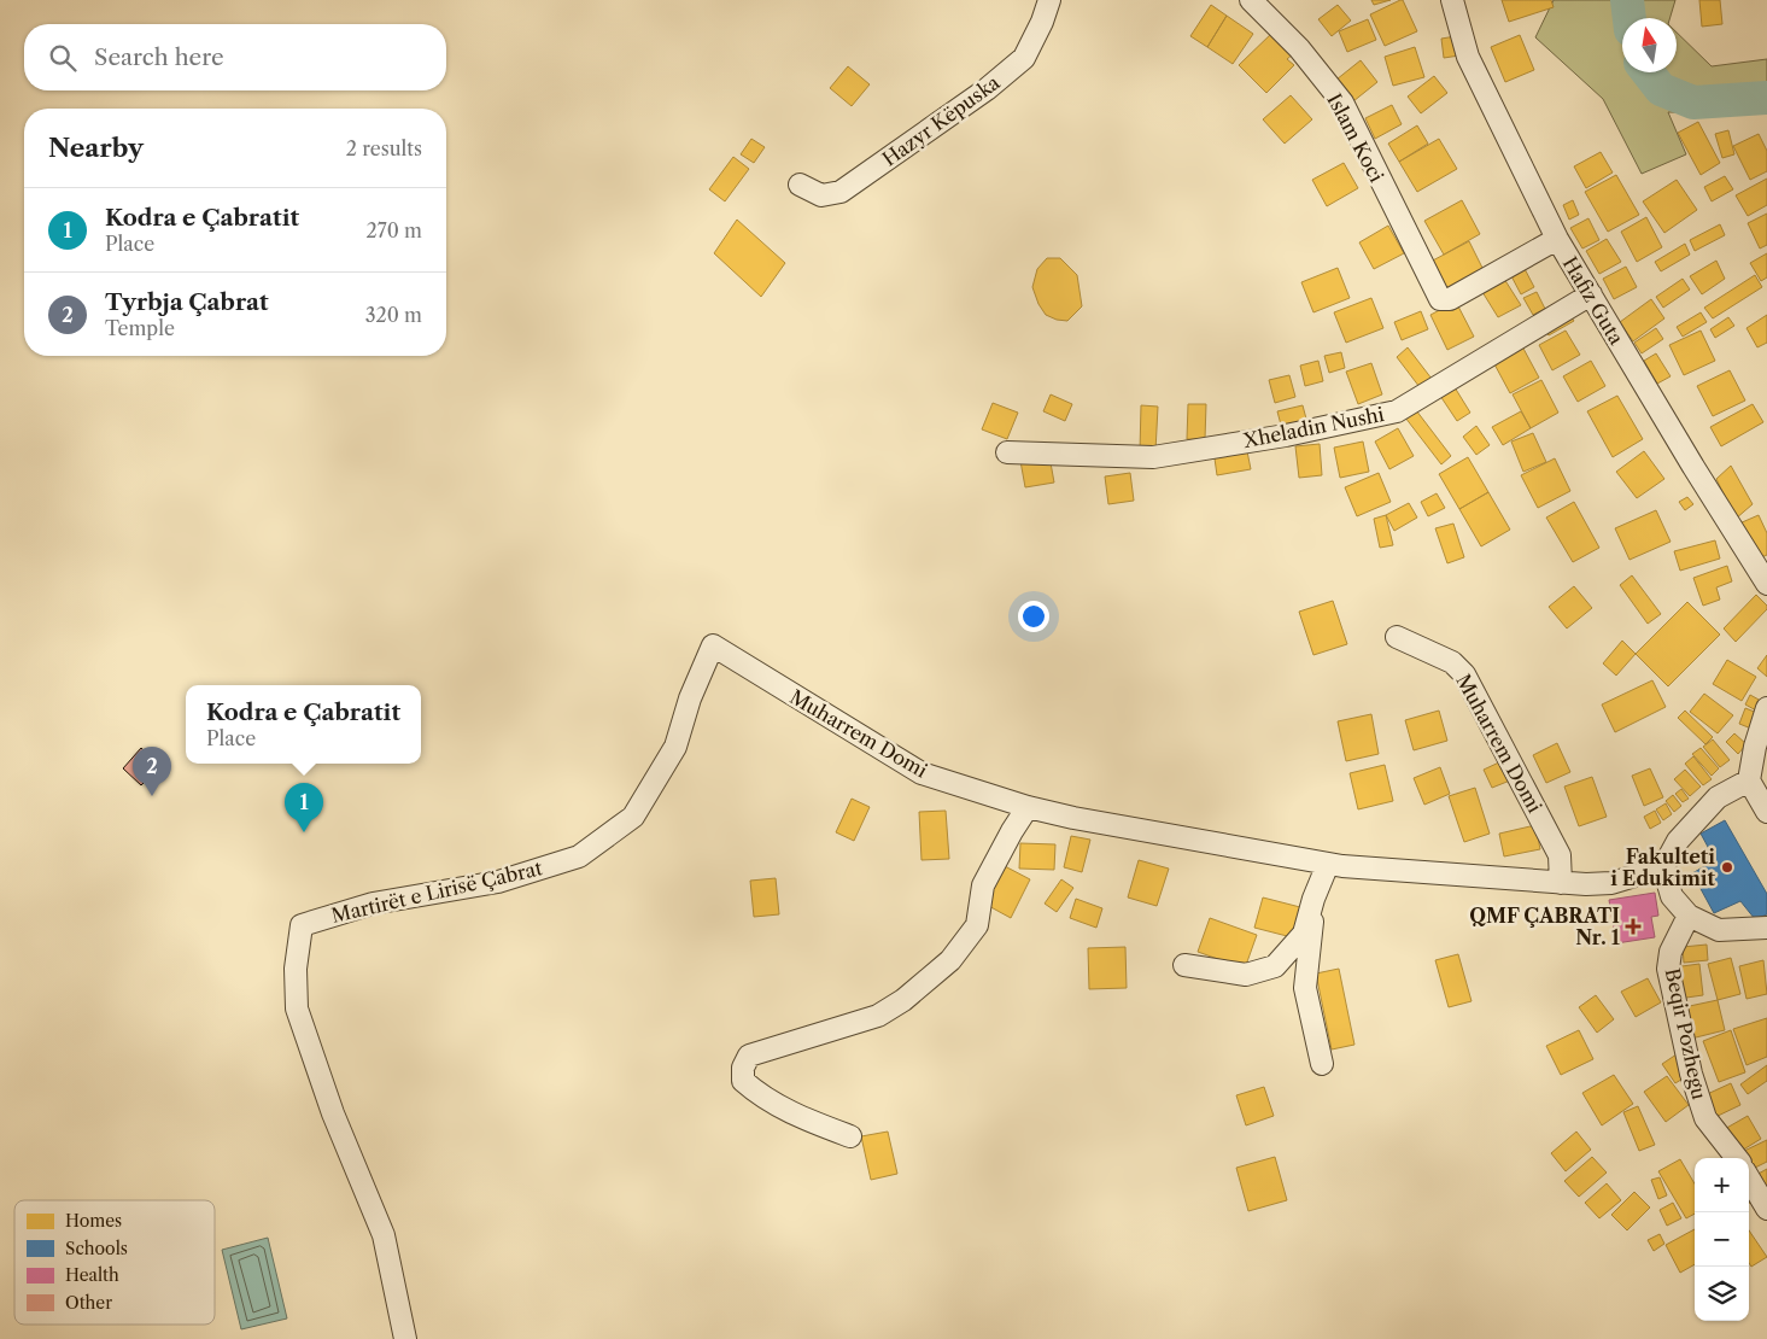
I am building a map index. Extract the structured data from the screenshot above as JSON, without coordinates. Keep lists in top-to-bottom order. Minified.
{"streets":{"street":["Hazyr Këpuska","Islam Koci","Hafiz Guta","Xheladin Nushi","Muharrem Domi","Martirët e Lirisë Çabrat","Beqir Pozhegu"]},"crossings":[["Islam Koci","Hafiz Guta"],["Hafiz Guta","Xheladin Nushi"],["Muharrem Domi","Martirët e Lirisë Çabrat"]],"places":{"other":["Fakulteti i Edukimit"],"health":["QMF ÇABRATI Nr. 1"]},"legend":["Homes","Schools","Health","Other"],"north":"top","page":{"search":"Search here","heading":["Nearby","2 results"],"list":[{"mark":"1","name":"Kodra e Çabratit","note":"Place","value":"270 m"},{"mark":"2","name":"Tyrbja Çabrat","note":"Temple","value":"320 m"}],"popup":["Kodra e Çabratit","Place"],"pins":["2","1"],"map_buttons":["+","−"]}}
